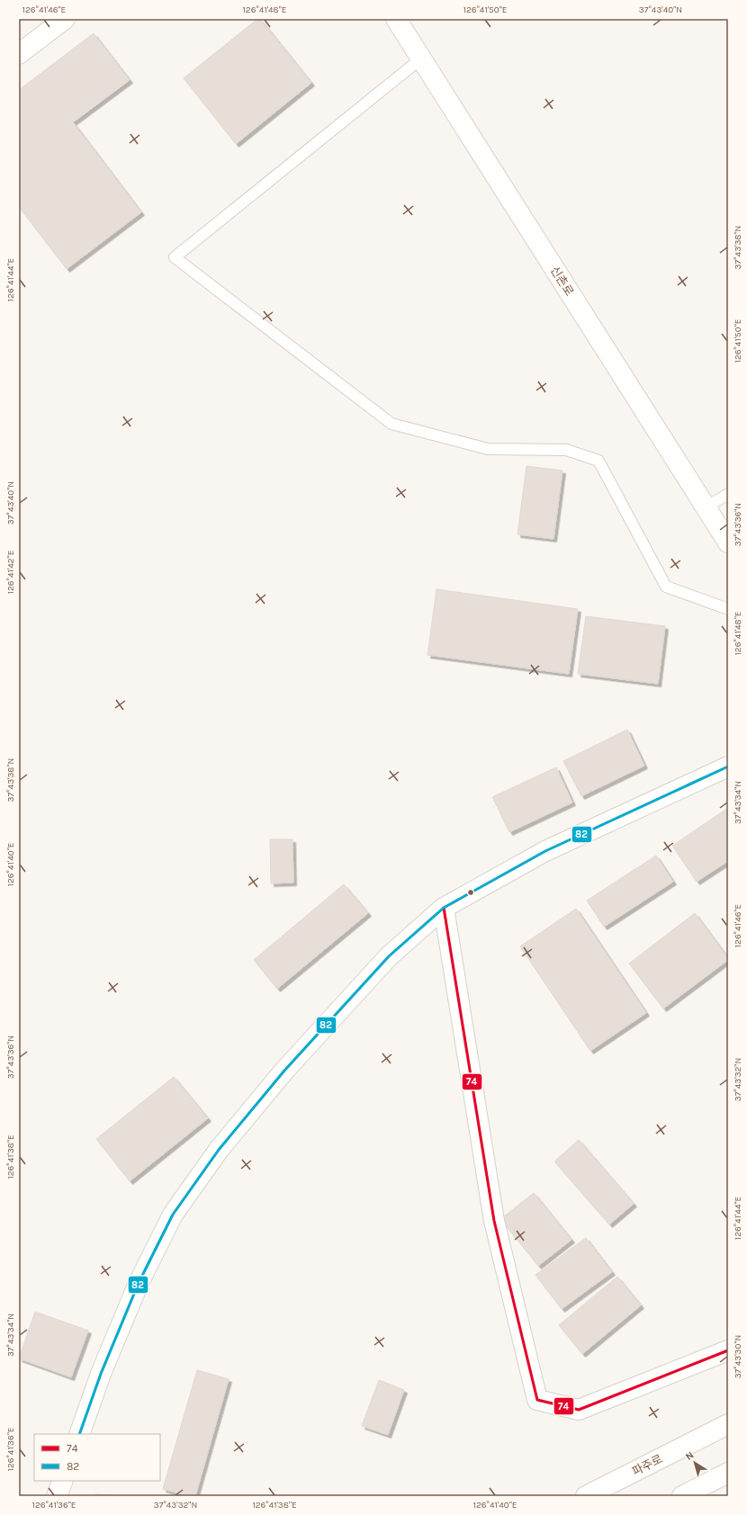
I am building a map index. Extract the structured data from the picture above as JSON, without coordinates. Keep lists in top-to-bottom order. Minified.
{"streets":{"street":["신촌로","파주로"]},"lines":["transit line 82","transit line 74"],"legend":["74","82"],"north":"top left","coordinates":["126°41'46\"E","126°41'48\"E","126°41'50\"E","37°43'40\"N","37°43'38\"N","126°41'44\"E","37°43'36\"N","126°41'42\"E","37°43'34\"N","126°41'40\"E","37°43'32\"N","126°41'38\"E","37°43'30\"N","126°41'36\"E"]}
